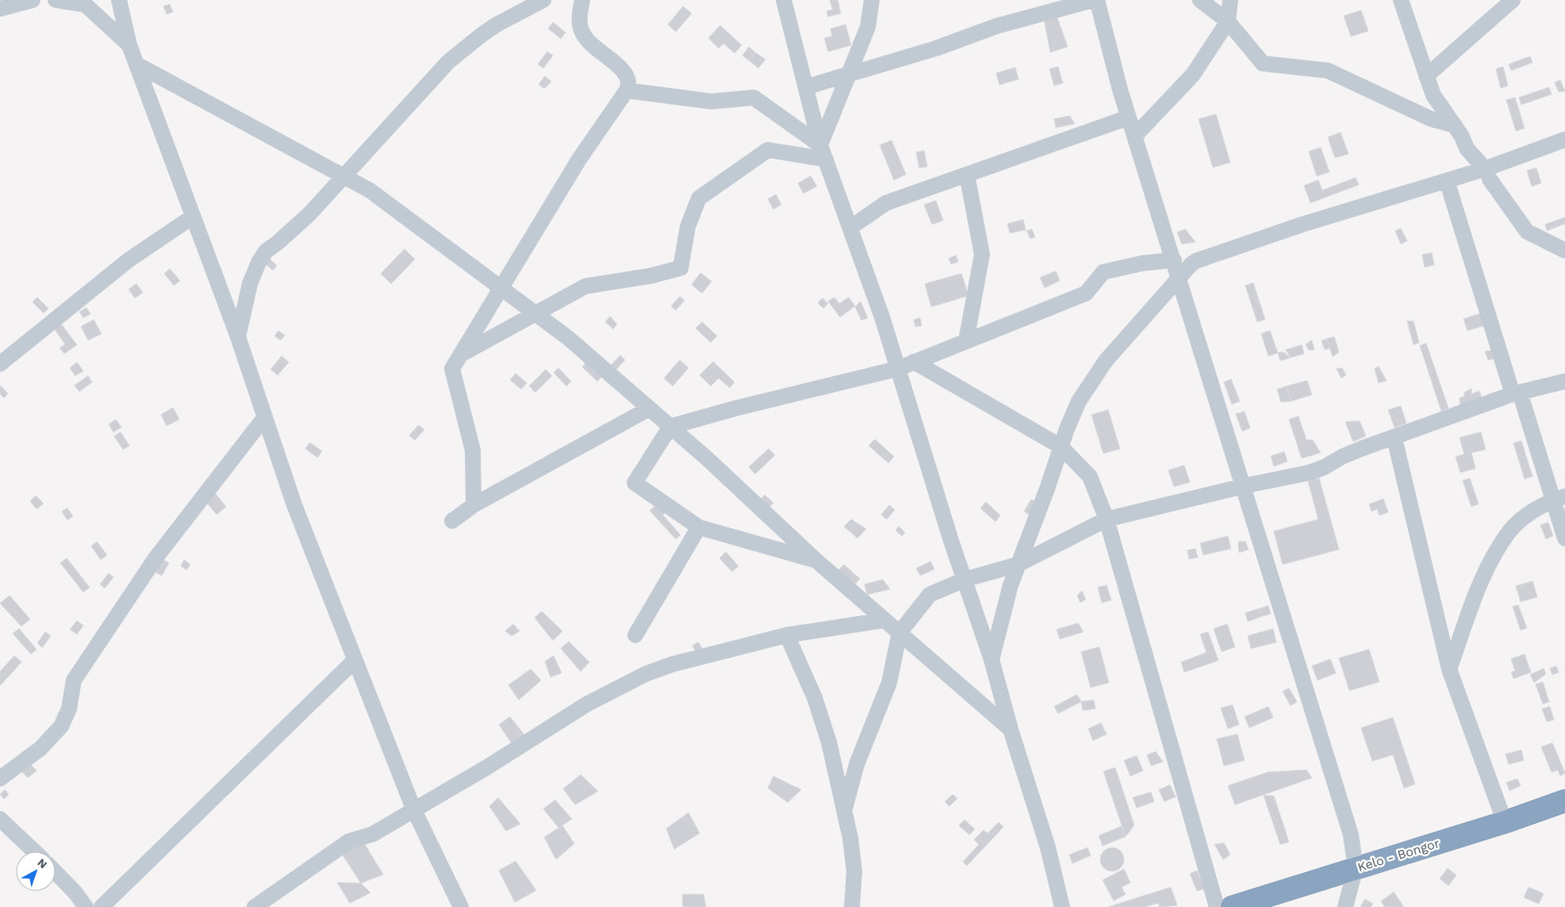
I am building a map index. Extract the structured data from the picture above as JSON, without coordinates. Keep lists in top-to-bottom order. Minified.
{"streets":{"highway":["Kelo - Bongor"]},"north":"top right"}
